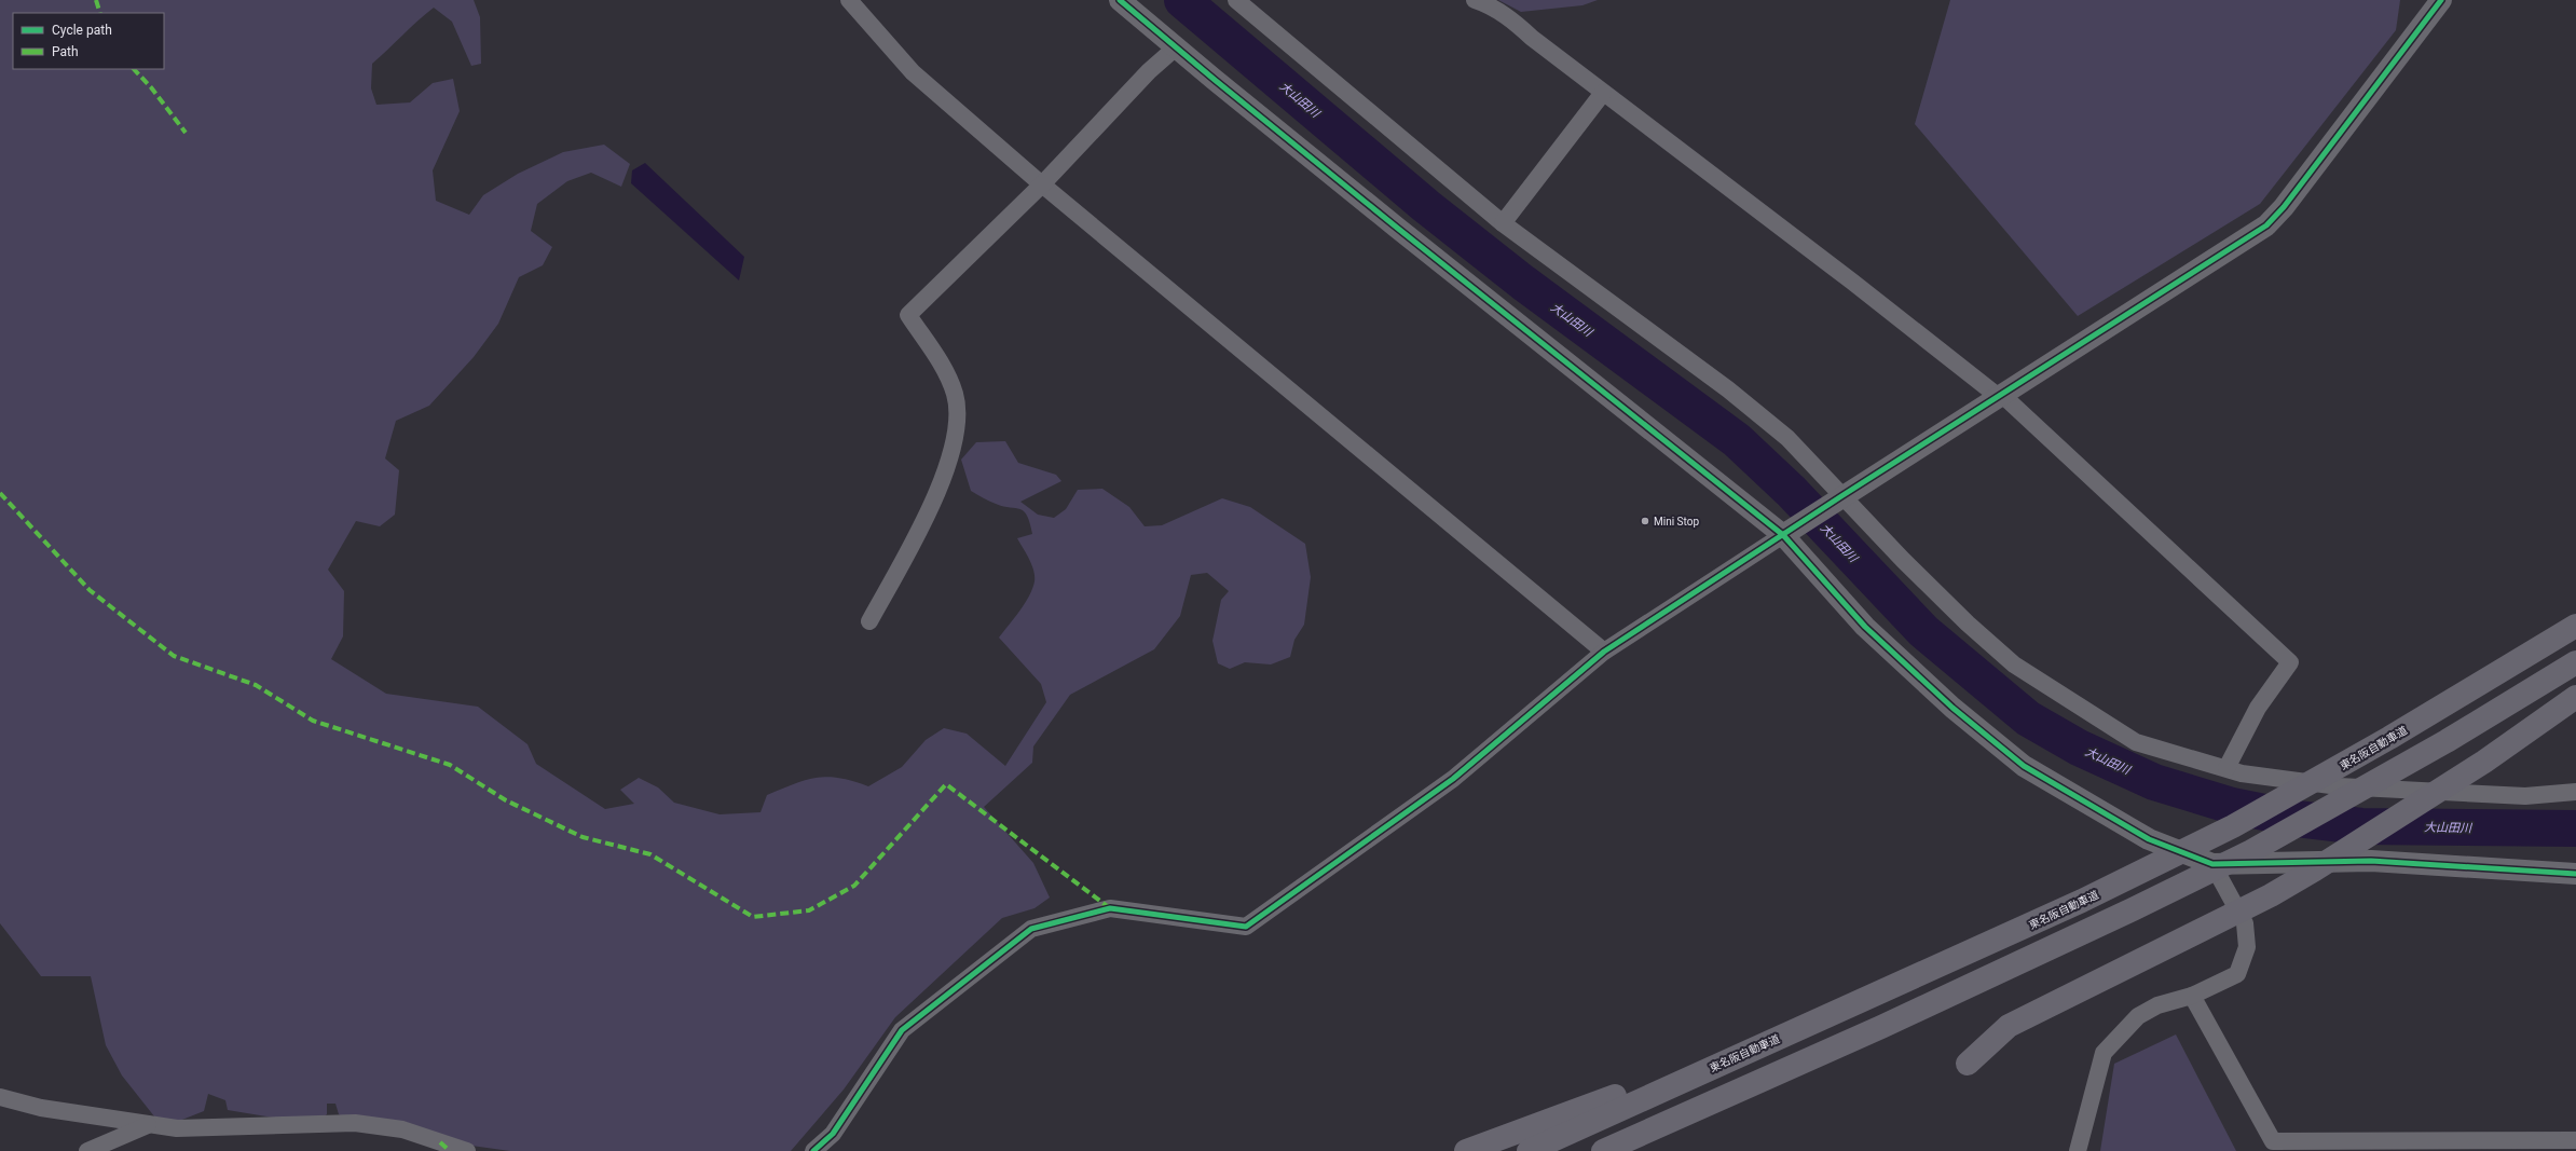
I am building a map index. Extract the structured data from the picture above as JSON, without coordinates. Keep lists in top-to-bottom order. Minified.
{"streets":{"highway":["東名阪自動車道"]},"water":["大山田川"],"places":["Mini Stop"],"legend":["Cycle path","Path"]}
